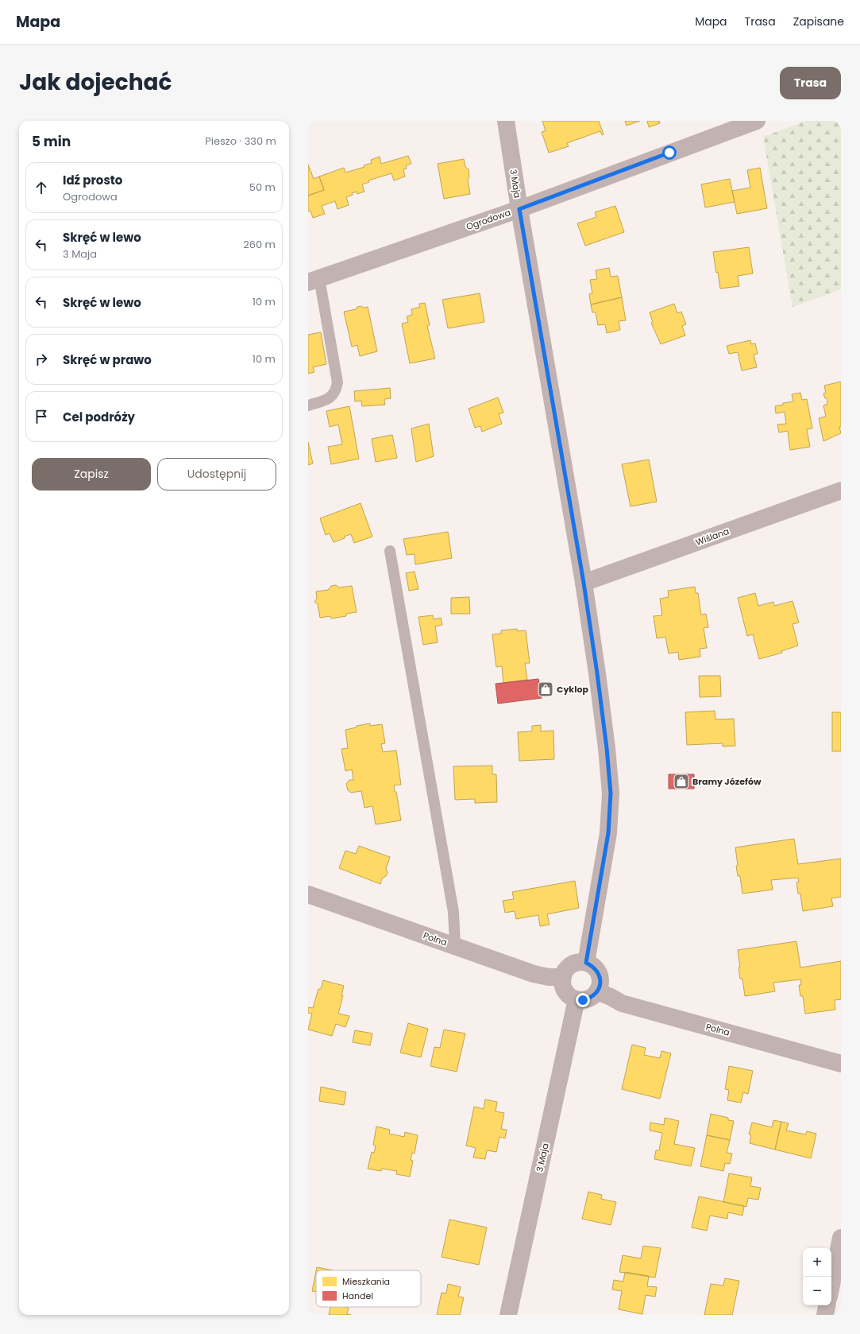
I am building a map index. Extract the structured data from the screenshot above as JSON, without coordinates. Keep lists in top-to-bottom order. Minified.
{"streets":{"street":["3 Maja","Ogrodowa","Wiślana","Polna"]},"crossings":[["3 Maja","Ogrodowa"],["3 Maja","Wiślana"],["3 Maja","Polna"]],"places":{"shop":["Cyklop","Bramy Józefów"]},"legend":["Mieszkania","Handel"],"page":{"header":"Mapa","nav":["Mapa","Trasa","Zapisane"],"title":"Jak dojechać","buttons":["Trasa",["Zapisz","Udostępnij"]],"heading":["5 min","Pieszo · 330 m"],"list":[["Idź prosto","Ogrodowa","50 m"],["Skręć w lewo","3 Maja","260 m"],["Skręć w lewo","10 m"],["Skręć w prawo","10 m"],"Cel podróży"],"map_buttons":["+","−"]}}
